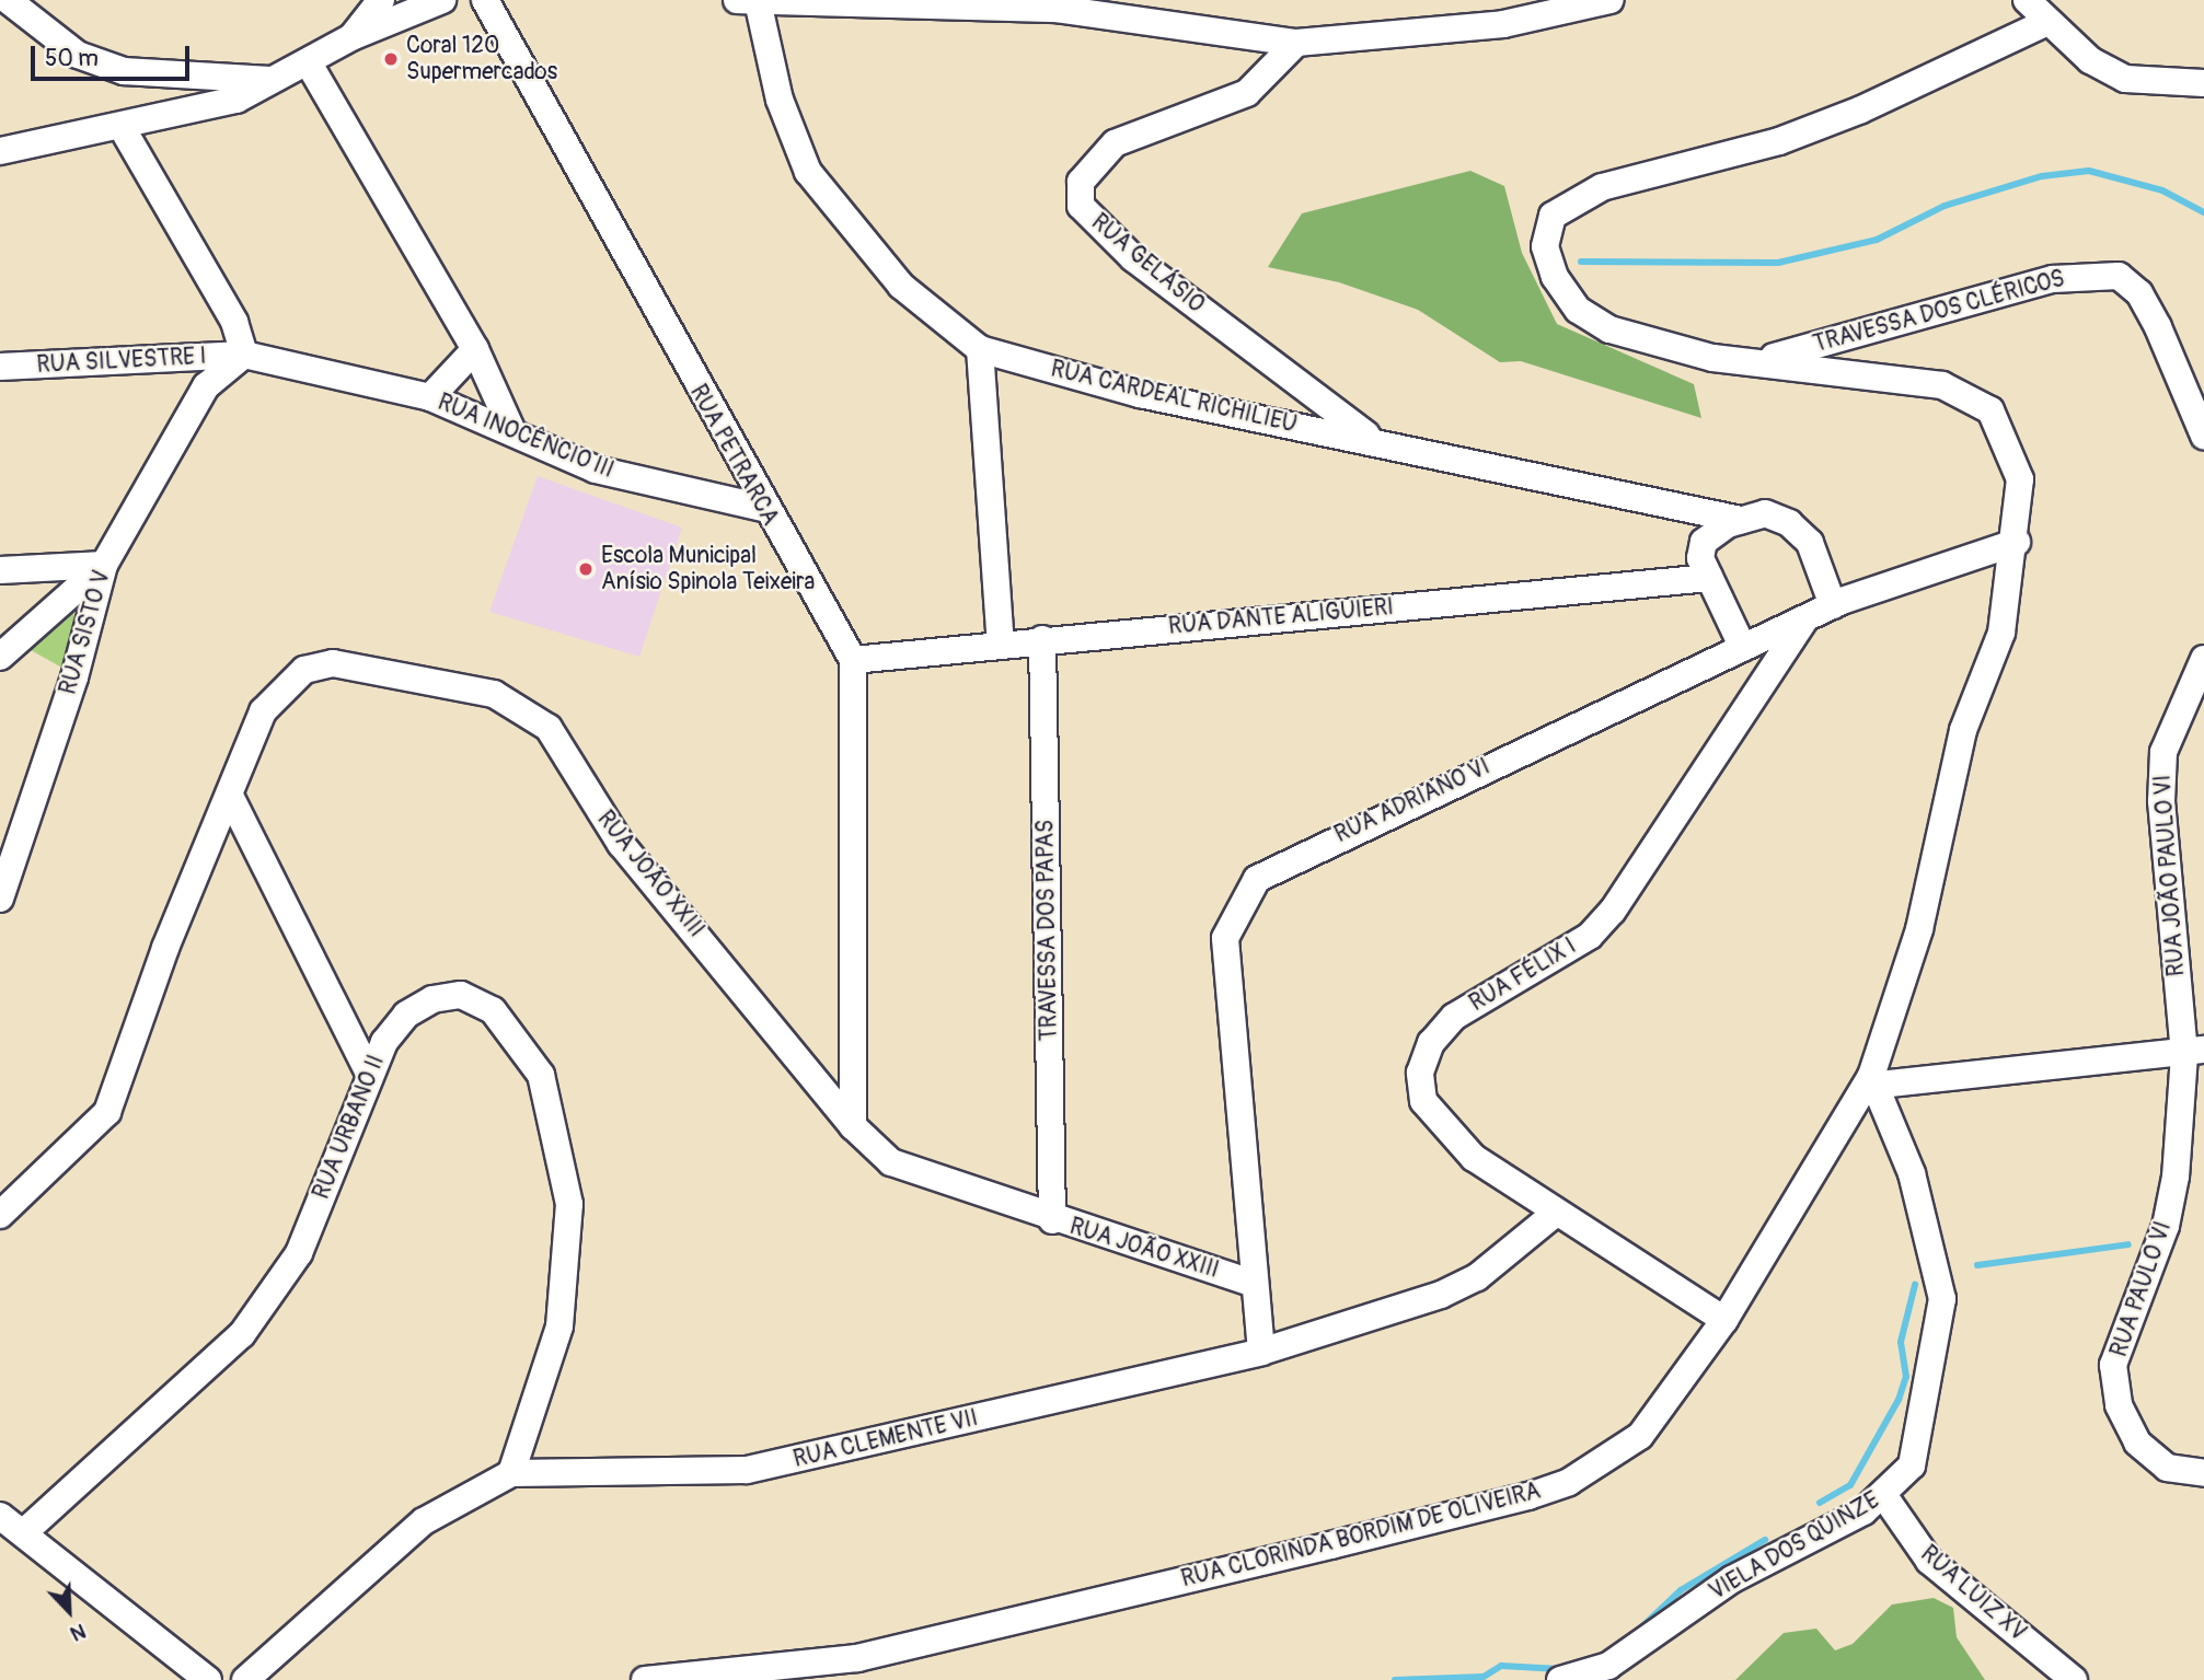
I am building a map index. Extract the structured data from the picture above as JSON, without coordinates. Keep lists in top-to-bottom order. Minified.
{"streets":{"street":["RUA GELÁSIO","TRAVESSA DOS CLÉRICOS","RUA SILVESTRE I","RUA CARDEAL RICHILIEU","RUA INOCÊNCIO III","RUA PETRARCA","RUA DANTE ALIGUIERI","RUA SISTO V","RUA ADRIANO VI","RUA JOÃO XXIII","RUA JOÃO PAULO VI","TRAVESSA DOS PAPAS","RUA FÉLIX I","RUA URBANO II","RUA PAULO VI","RUA CLEMENTE VII","RUA CLORINDA BORDIM DE OLIVEIRA","VIELA DOS QUINZE","RUA LUIZ XV"]},"crossings":[["RUA GELÁSIO","RUA CARDEAL RICHILIEU"],["TRAVESSA DOS CLÉRICOS","RUA CLORINDA BORDIM DE OLIVEIRA"],["RUA SILVESTRE I","RUA INOCÊNCIO III"],["RUA SILVESTRE I","RUA SISTO V"],["RUA CARDEAL RICHILIEU","RUA DANTE ALIGUIERI"],["RUA CARDEAL RICHILIEU","RUA ADRIANO VI"],["RUA CARDEAL RICHILIEU","RUA FÉLIX I"],["RUA INOCÊNCIO III","RUA PETRARCA"],["RUA INOCÊNCIO III","RUA SISTO V"],["RUA PETRARCA","RUA DANTE ALIGUIERI"],["RUA DANTE ALIGUIERI","RUA ADRIANO VI"],["RUA DANTE ALIGUIERI","TRAVESSA DOS PAPAS"],["RUA DANTE ALIGUIERI","RUA FÉLIX I"],["RUA ADRIANO VI","RUA JOÃO XXIII"],["RUA ADRIANO VI","RUA FÉLIX I"],["RUA ADRIANO VI","RUA CLEMENTE VII"],["RUA ADRIANO VI","RUA CLORINDA BORDIM DE OLIVEIRA"],["RUA JOÃO XXIII","TRAVESSA DOS PAPAS"],["RUA JOÃO PAULO VI","RUA PAULO VI"],["RUA FÉLIX I","RUA CLEMENTE VII"],["RUA FÉLIX I","RUA CLORINDA BORDIM DE OLIVEIRA"],["RUA URBANO II","RUA CLEMENTE VII"],["RUA CLORINDA BORDIM DE OLIVEIRA","VIELA DOS QUINZE"],["VIELA DOS QUINZE","RUA LUIZ XV"]],"places":["Coral 120 Supermercados","Escola Municipal Anísio Spinola Teixeira"],"scale_bar":"50 m","north":"bottom right"}
